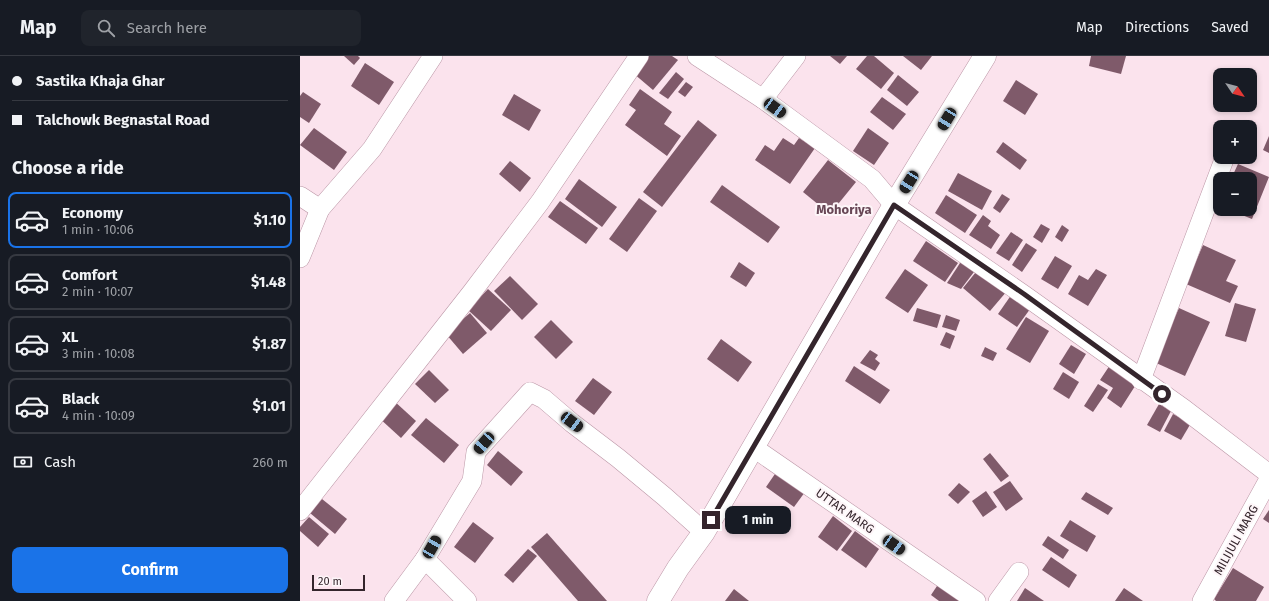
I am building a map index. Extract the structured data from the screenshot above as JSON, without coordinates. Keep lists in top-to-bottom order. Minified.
{"streets":{"street":["UTTAR MARG","MILIJULI MARG"]},"districts":["Mohoriya"],"scale_bar":"20 m","north":"bottom right","page":{"header":"Map","search":"Search here","nav":["Map","Directions","Saved"],"banner":["Sastika Khaja Ghar","Talchowk Begnastal Road"],"map_buttons":["+","−"],"heading":"Choose a ride","list":[{"name":"Economy","note":"1 min · 10:06","value":"$1.10"},{"name":"Comfort","note":"2 min · 10:07","value":"$1.48"},{"name":"XL","note":"3 min · 10:08","value":"$1.87"},{"name":"Black","note":"4 min · 10:09","value":"$1.01"}],"pay":["Cash","260 m"],"bubble":"1 min","buttons":"Confirm","scale":"20 m"}}
